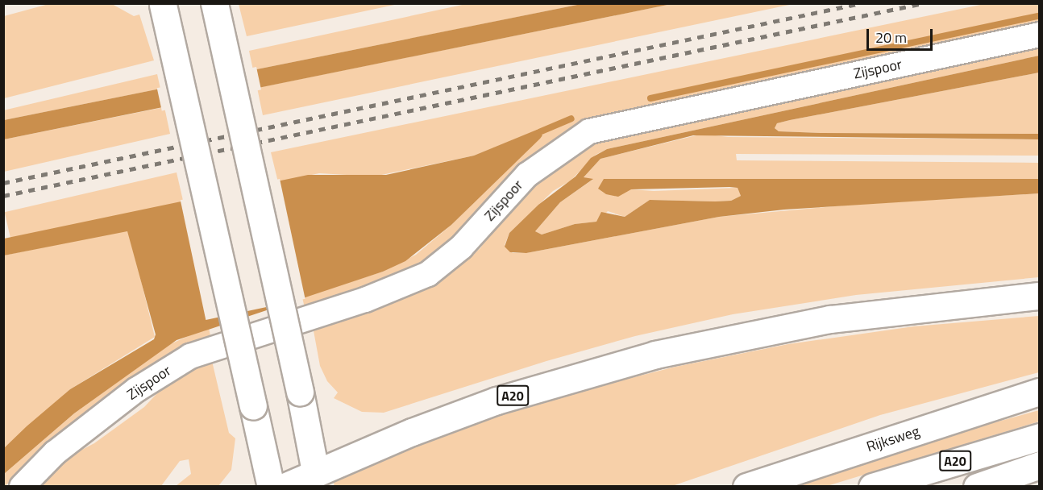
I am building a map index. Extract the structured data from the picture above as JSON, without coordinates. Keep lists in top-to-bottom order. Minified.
{"streets":{"main road":["A20","Rijksweg"],"street":["Zijspoor"]},"scale_bar":"20 m"}
